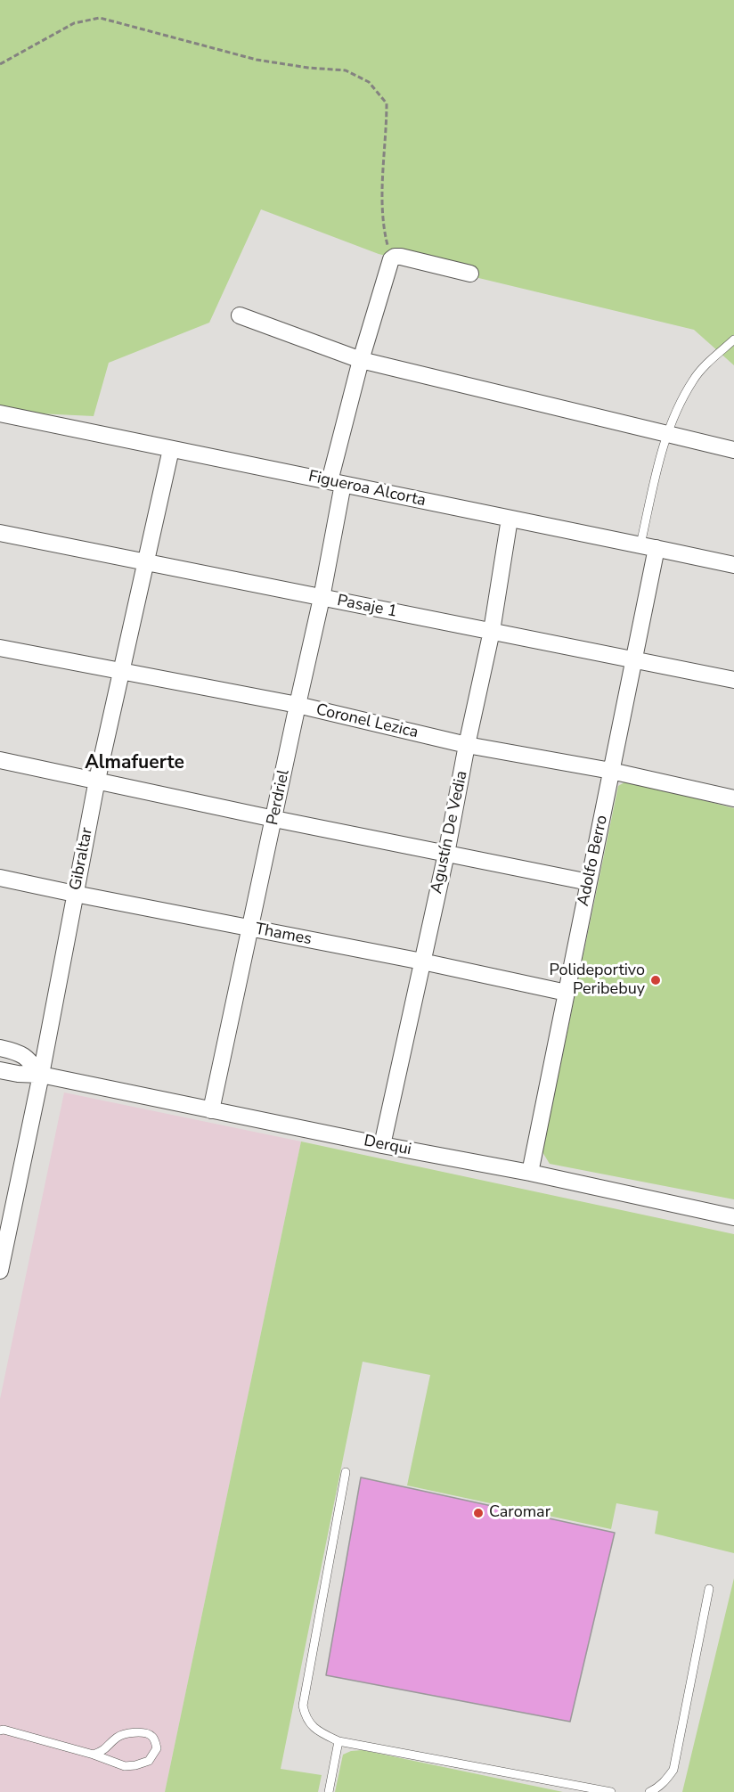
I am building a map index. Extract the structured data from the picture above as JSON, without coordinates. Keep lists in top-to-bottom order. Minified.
{"streets":{"street":["Figueroa Alcorta","Pasaje 1","Coronel Lezica","Perdriel","Agustín De Vedia","Gibraltar","Adolfo Berro","Thames","Derqui"]},"crossings":[["Figueroa Alcorta","Perdriel"],["Figueroa Alcorta","Agustín De Vedia"],["Figueroa Alcorta","Gibraltar"],["Figueroa Alcorta","Adolfo Berro"],["Pasaje 1","Perdriel"],["Pasaje 1","Agustín De Vedia"],["Pasaje 1","Gibraltar"],["Pasaje 1","Adolfo Berro"],["Coronel Lezica","Perdriel"],["Coronel Lezica","Agustín De Vedia"],["Coronel Lezica","Gibraltar"],["Coronel Lezica","Adolfo Berro"],["Perdriel","Thames"],["Perdriel","Derqui"],["Agustín De Vedia","Thames"],["Agustín De Vedia","Derqui"],["Gibraltar","Thames"],["Gibraltar","Derqui"],["Adolfo Berro","Thames"],["Adolfo Berro","Derqui"]],"districts":["Almafuerte"],"places":["Polideportivo Peribebuy","Caromar"]}
